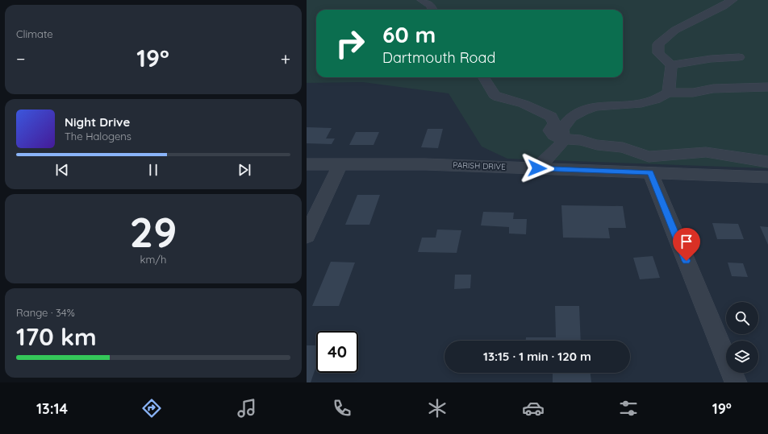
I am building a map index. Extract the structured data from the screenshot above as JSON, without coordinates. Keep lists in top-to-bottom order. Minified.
{"streets":{"street":["PARISH DRIVE"]},"page":{"tile":["Climate",["29","km/h"],["Range · 34%","170 km"]],"turn":["60 m","Dartmouth Road"],"heat":["−","19°","+"],"song":["Night Drive","The Halogens"],"limit":"40","trip":"13:15 · 1 min · 120 m","tabs":["13:14","19°"]}}
